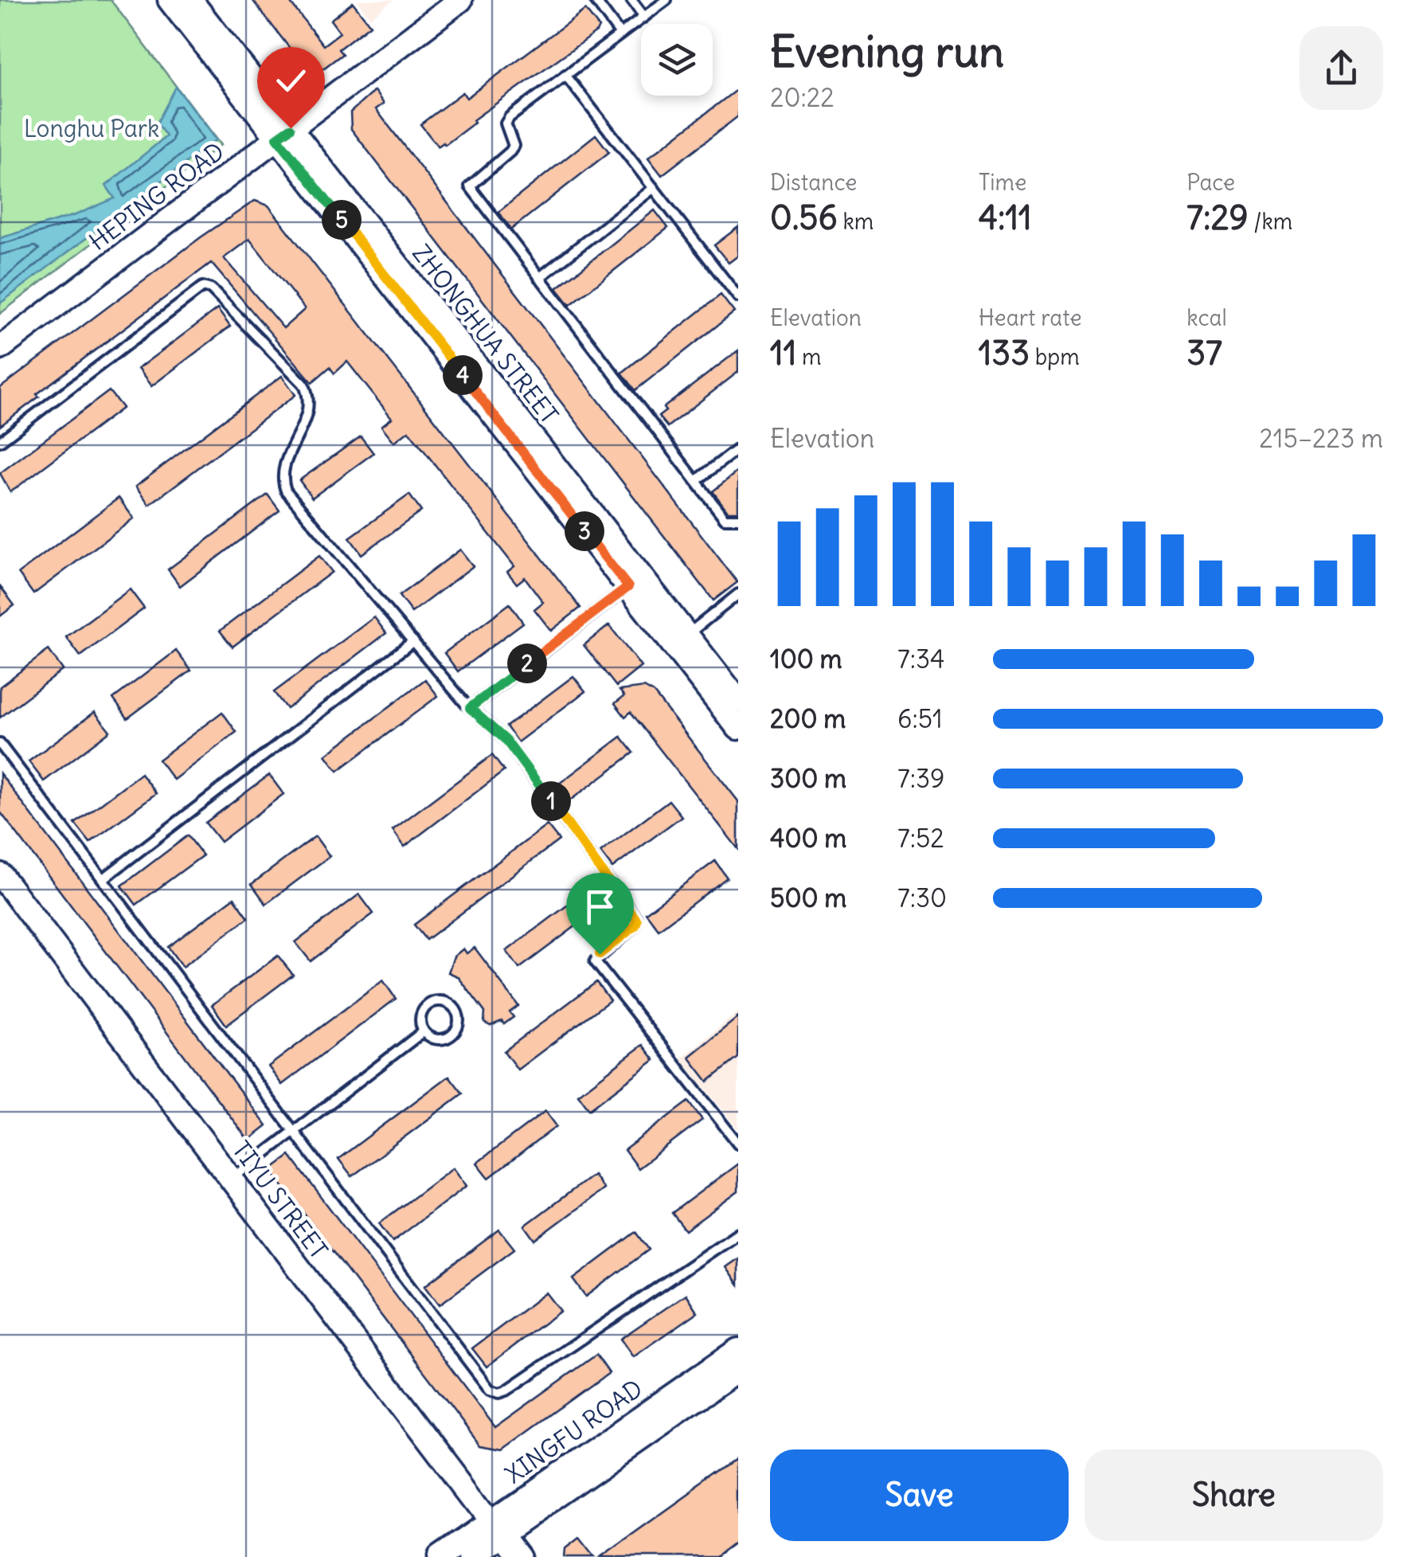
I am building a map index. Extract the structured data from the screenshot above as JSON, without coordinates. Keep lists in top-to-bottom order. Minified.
{"streets":{"street":["HEPING ROAD","ZHONGHUA STREET","TIYU STREET","XINGFU ROAD"]},"crossings":[["HEPING ROAD","ZHONGHUA STREET"],["TIYU STREET","XINGFU ROAD"]],"parks":["Longhu Park"],"page":{"heading":["Evening run","20:22"],"stats":[["Distance","0.56 km"],["Time","4:11"],["Pace","7:29 /km"],["Elevation","11 m"],["Heart rate","133 bpm"],["kcal","37"]],"pins":["5","4","3","2","1"],"chart":["Elevation","215–223 m"],"list":[{"name":"100 m","note":"7:34"},{"name":"200 m","note":"6:51"},{"name":"300 m","note":"7:39"},{"name":"400 m","note":"7:52"},{"name":"500 m","note":"7:30"}],"buttons":["Save","Share"]}}
